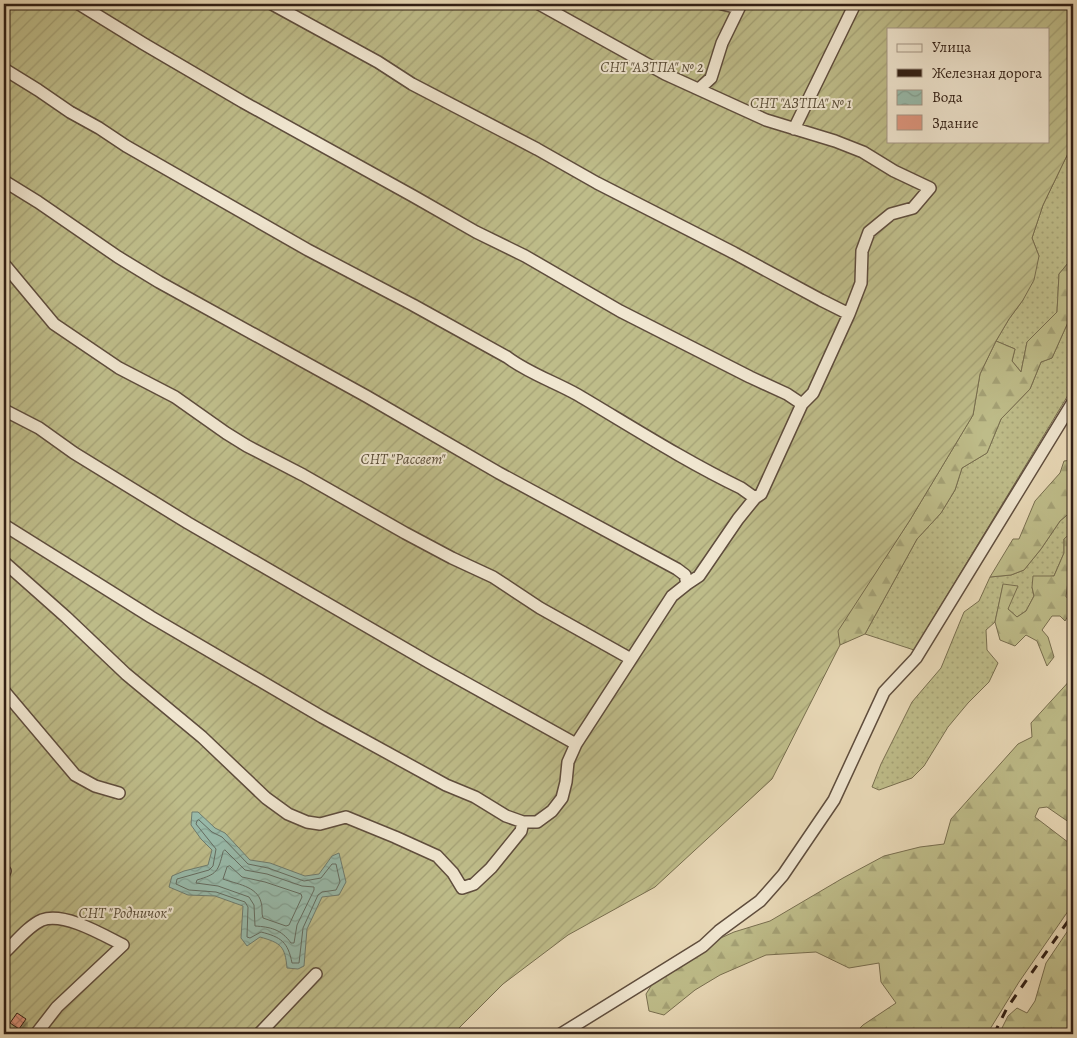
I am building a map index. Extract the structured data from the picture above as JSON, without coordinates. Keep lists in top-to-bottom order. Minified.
{"parks":["СНТ \"АЗТПА\" № 2","СНТ \"АЗТПА\" № 1","СНТ \"Рассвет\"","СНТ \"Родничок\""],"legend":["Улица","Железная дорога","Вода","Здание"]}
